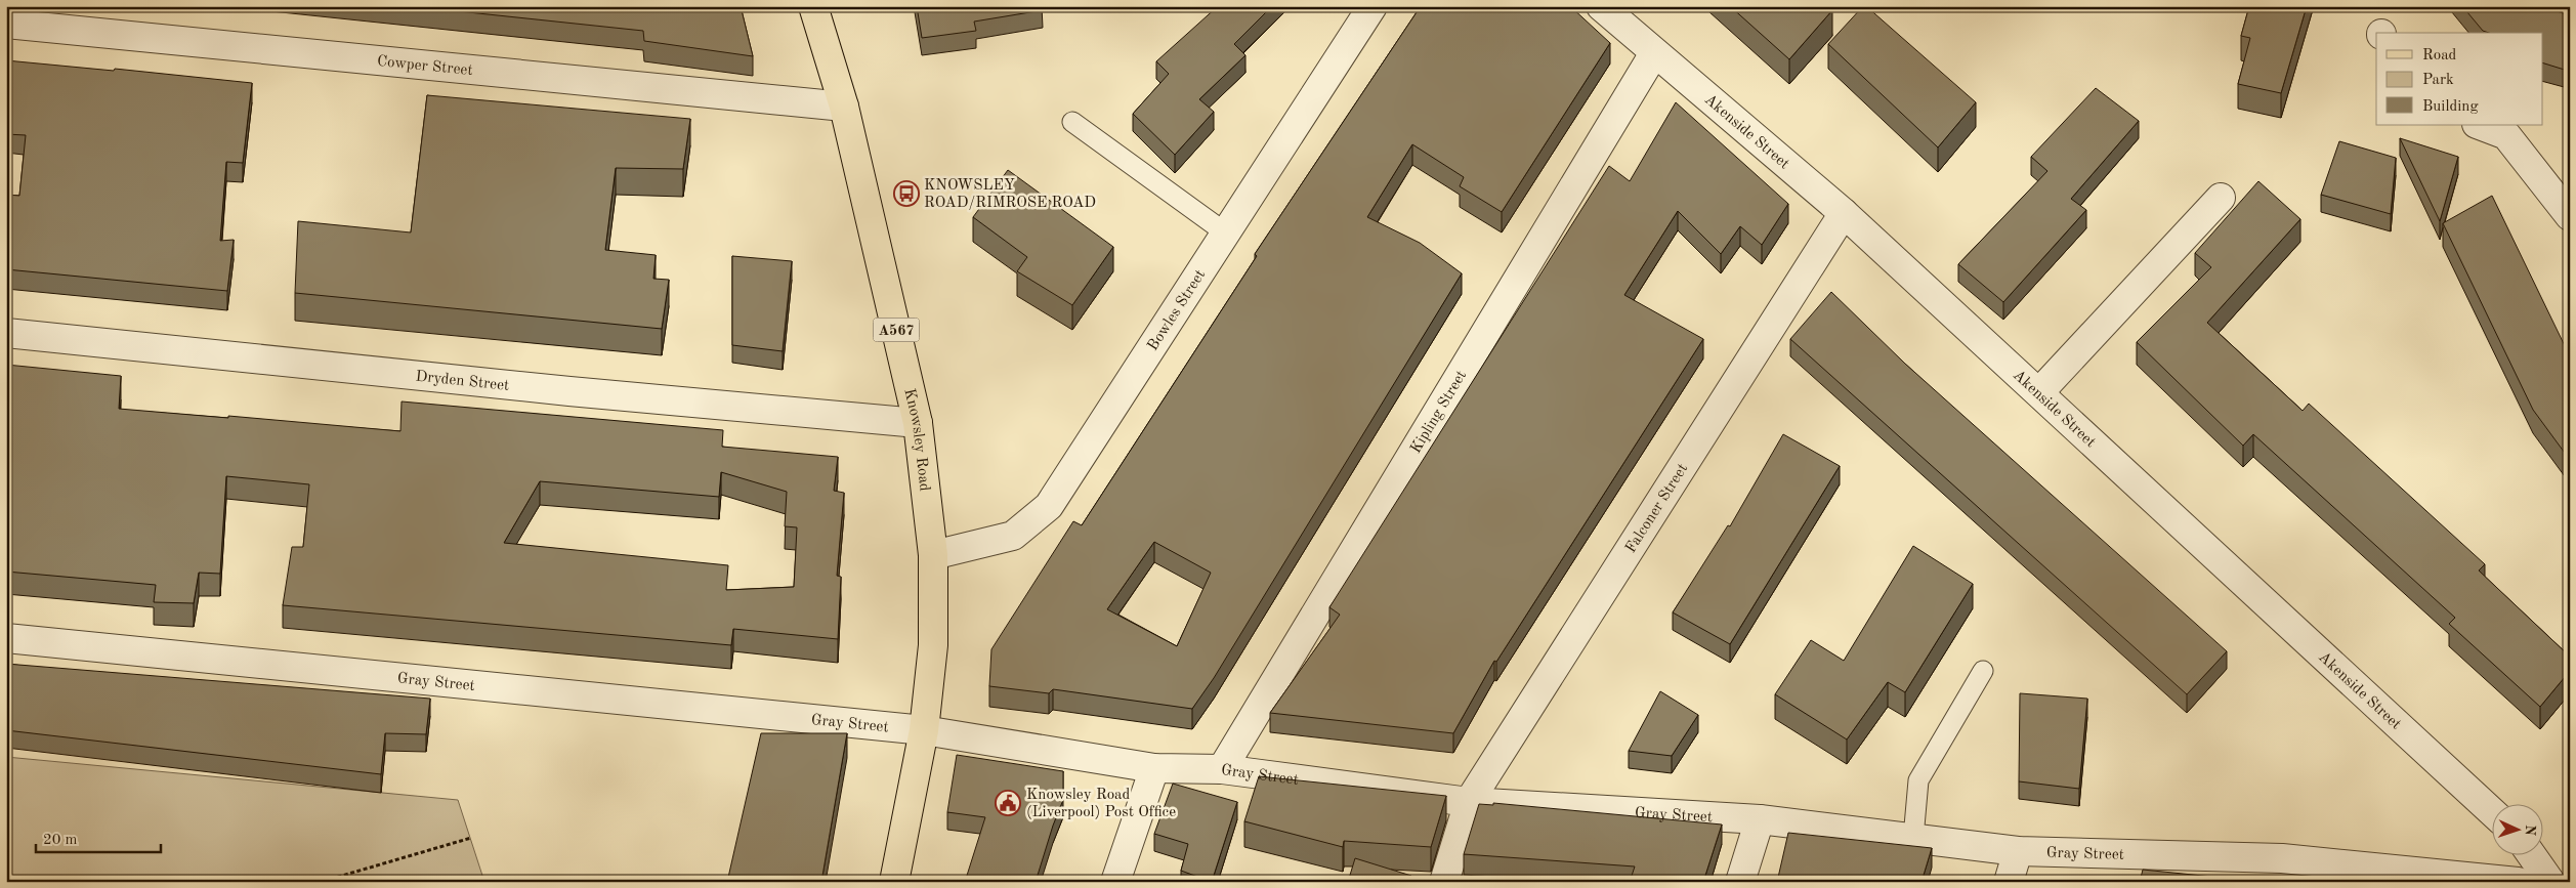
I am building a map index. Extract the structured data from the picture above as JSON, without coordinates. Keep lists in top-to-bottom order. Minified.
{"streets":{"main road":["A567","Knowsley Road"],"street":["Cowper Street","Akenside Street","Bowles Street","Dryden Street","Kipling Street","Falconer Street","Gray Street"]},"crossings":[["Cowper Street","Knowsley Road"],["Akenside Street","Kipling Street"],["Akenside Street","Falconer Street"],["Bowles Street","Knowsley Road"],["Dryden Street","Knowsley Road"],["Kipling Street","Gray Street"],["Knowsley Road","Gray Street"],["Falconer Street","Gray Street"]],"places":{"bus stop":["KNOWSLEY ROAD/RIMROSE ROAD"],"public building":["Knowsley Road (Liverpool) Post Office"]},"legend":["Road","Park","Building"],"scale_bar":"20 m","north":"right"}
